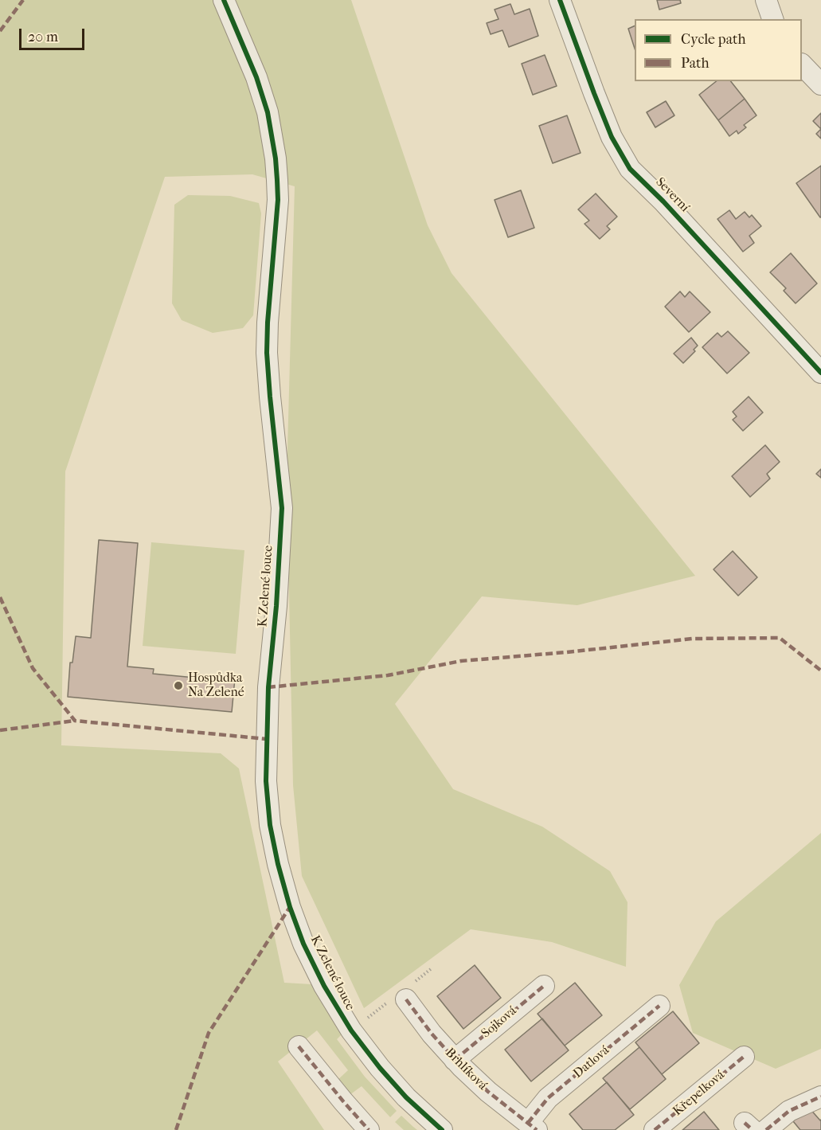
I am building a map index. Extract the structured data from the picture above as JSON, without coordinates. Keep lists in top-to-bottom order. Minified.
{"streets":{"street":["Severní","K Zelené louce","Sojková","Datlová","Brhlíková","Křepelková"]},"crossings":[["Sojková","Brhlíková"],["Datlová","Brhlíková"]],"places":["Hospůdka Na Zelené"],"legend":["Cycle path","Path"],"scale_bar":"20 m"}
